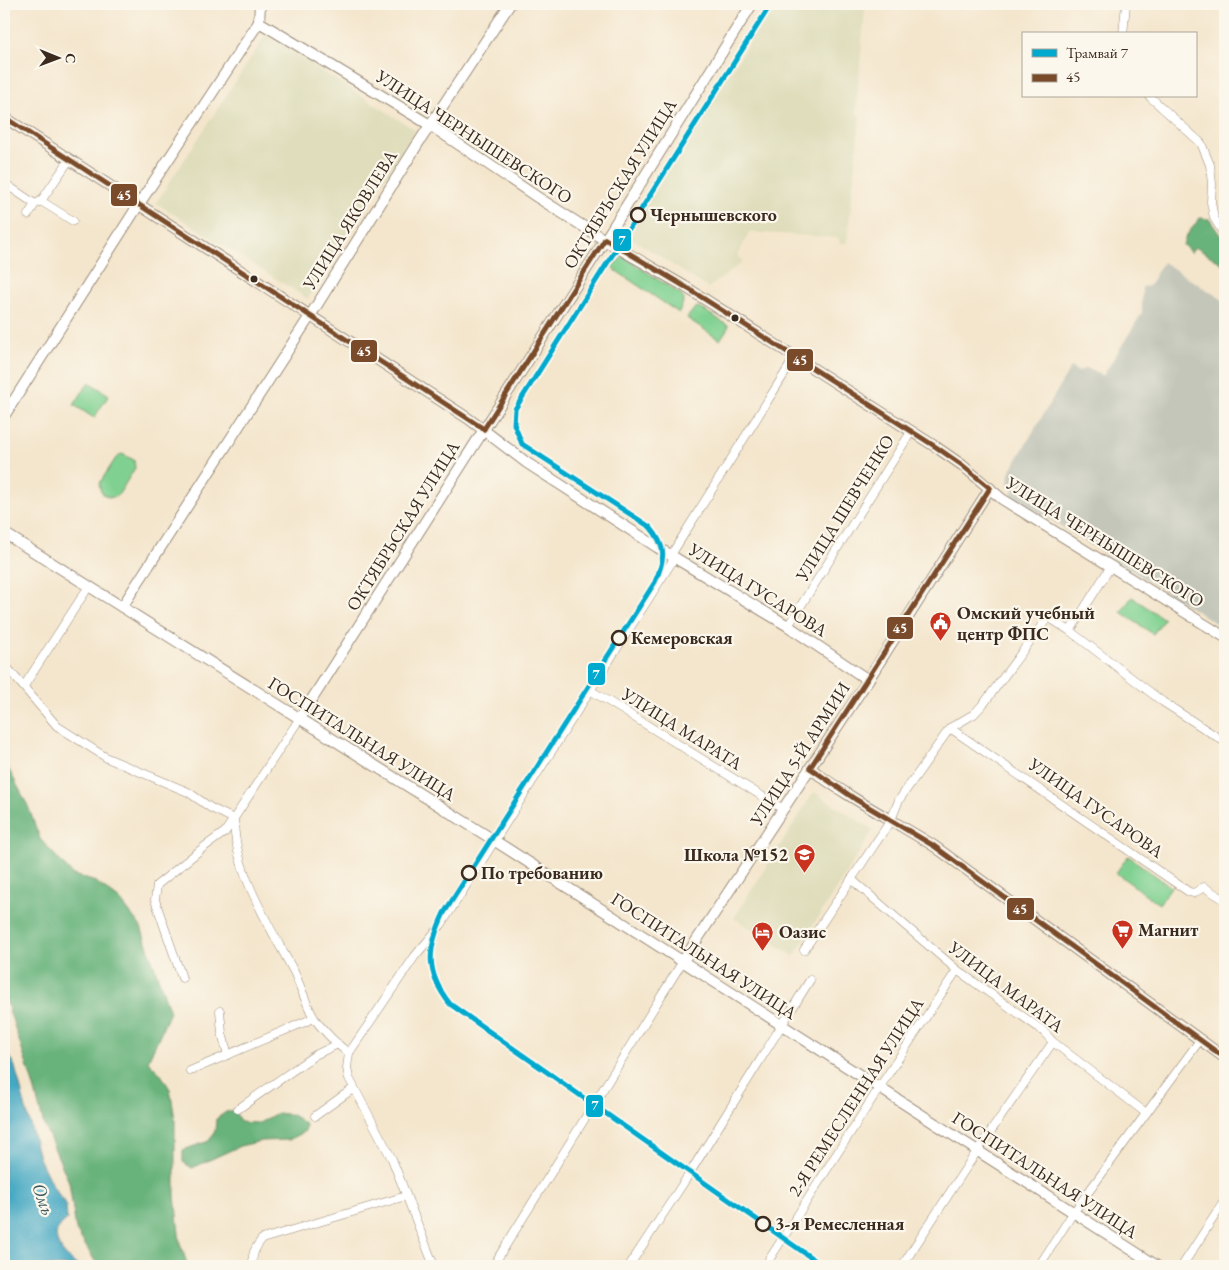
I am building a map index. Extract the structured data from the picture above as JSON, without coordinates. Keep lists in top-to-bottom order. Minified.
{"streets":{"street":["УЛИЦА ЧЕРНЫШЕВСКОГО","ОКТЯБРЬСКАЯ УЛИЦА","УЛИЦА ЯКОВЛЕВА","УЛИЦА ШЕВЧЕНКО","УЛИЦА ГУСАРОВА","УЛИЦА МАРАТА","ГОСПИТАЛЬНАЯ УЛИЦА","УЛИЦА 5-Й АРМИИ","2-Я РЕМЕСЛЕННАЯ УЛИЦА"]},"crossings":[["УЛИЦА ЧЕРНЫШЕВСКОГО","ОКТЯБРЬСКАЯ УЛИЦА"],["УЛИЦА ЧЕРНЫШЕВСКОГО","УЛИЦА ЯКОВЛЕВА"],["УЛИЦА ЧЕРНЫШЕВСКОГО","УЛИЦА ШЕВЧЕНКО"],["УЛИЦА ЧЕРНЫШЕВСКОГО","УЛИЦА 5-Й АРМИИ"],["ОКТЯБРЬСКАЯ УЛИЦА","УЛИЦА ГУСАРОВА"],["ОКТЯБРЬСКАЯ УЛИЦА","ГОСПИТАЛЬНАЯ УЛИЦА"],["УЛИЦА ЯКОВЛЕВА","УЛИЦА ГУСАРОВА"],["УЛИЦА ЯКОВЛЕВА","ГОСПИТАЛЬНАЯ УЛИЦА"],["УЛИЦА ШЕВЧЕНКО","УЛИЦА ГУСАРОВА"],["УЛИЦА ГУСАРОВА","УЛИЦА 5-Й АРМИИ"],["УЛИЦА МАРАТА","УЛИЦА 5-Й АРМИИ"],["УЛИЦА МАРАТА","2-Я РЕМЕСЛЕННАЯ УЛИЦА"],["ГОСПИТАЛЬНАЯ УЛИЦА","УЛИЦА 5-Й АРМИИ"],["ГОСПИТАЛЬНАЯ УЛИЦА","2-Я РЕМЕСЛЕННАЯ УЛИЦА"]],"water":["Омь"],"places":{"other":["Чернышевского","Кемеровская","По требованию","3-я Ремесленная"],"public building":["Омский учебный центр ФПС"],"school or university":["Школа №152"],"supermarket":["Магнит"],"hotel":["Оазис"]},"lines":["tram line 7","transit line 45"],"legend":["Трамвай 7","45"],"north":"right"}
